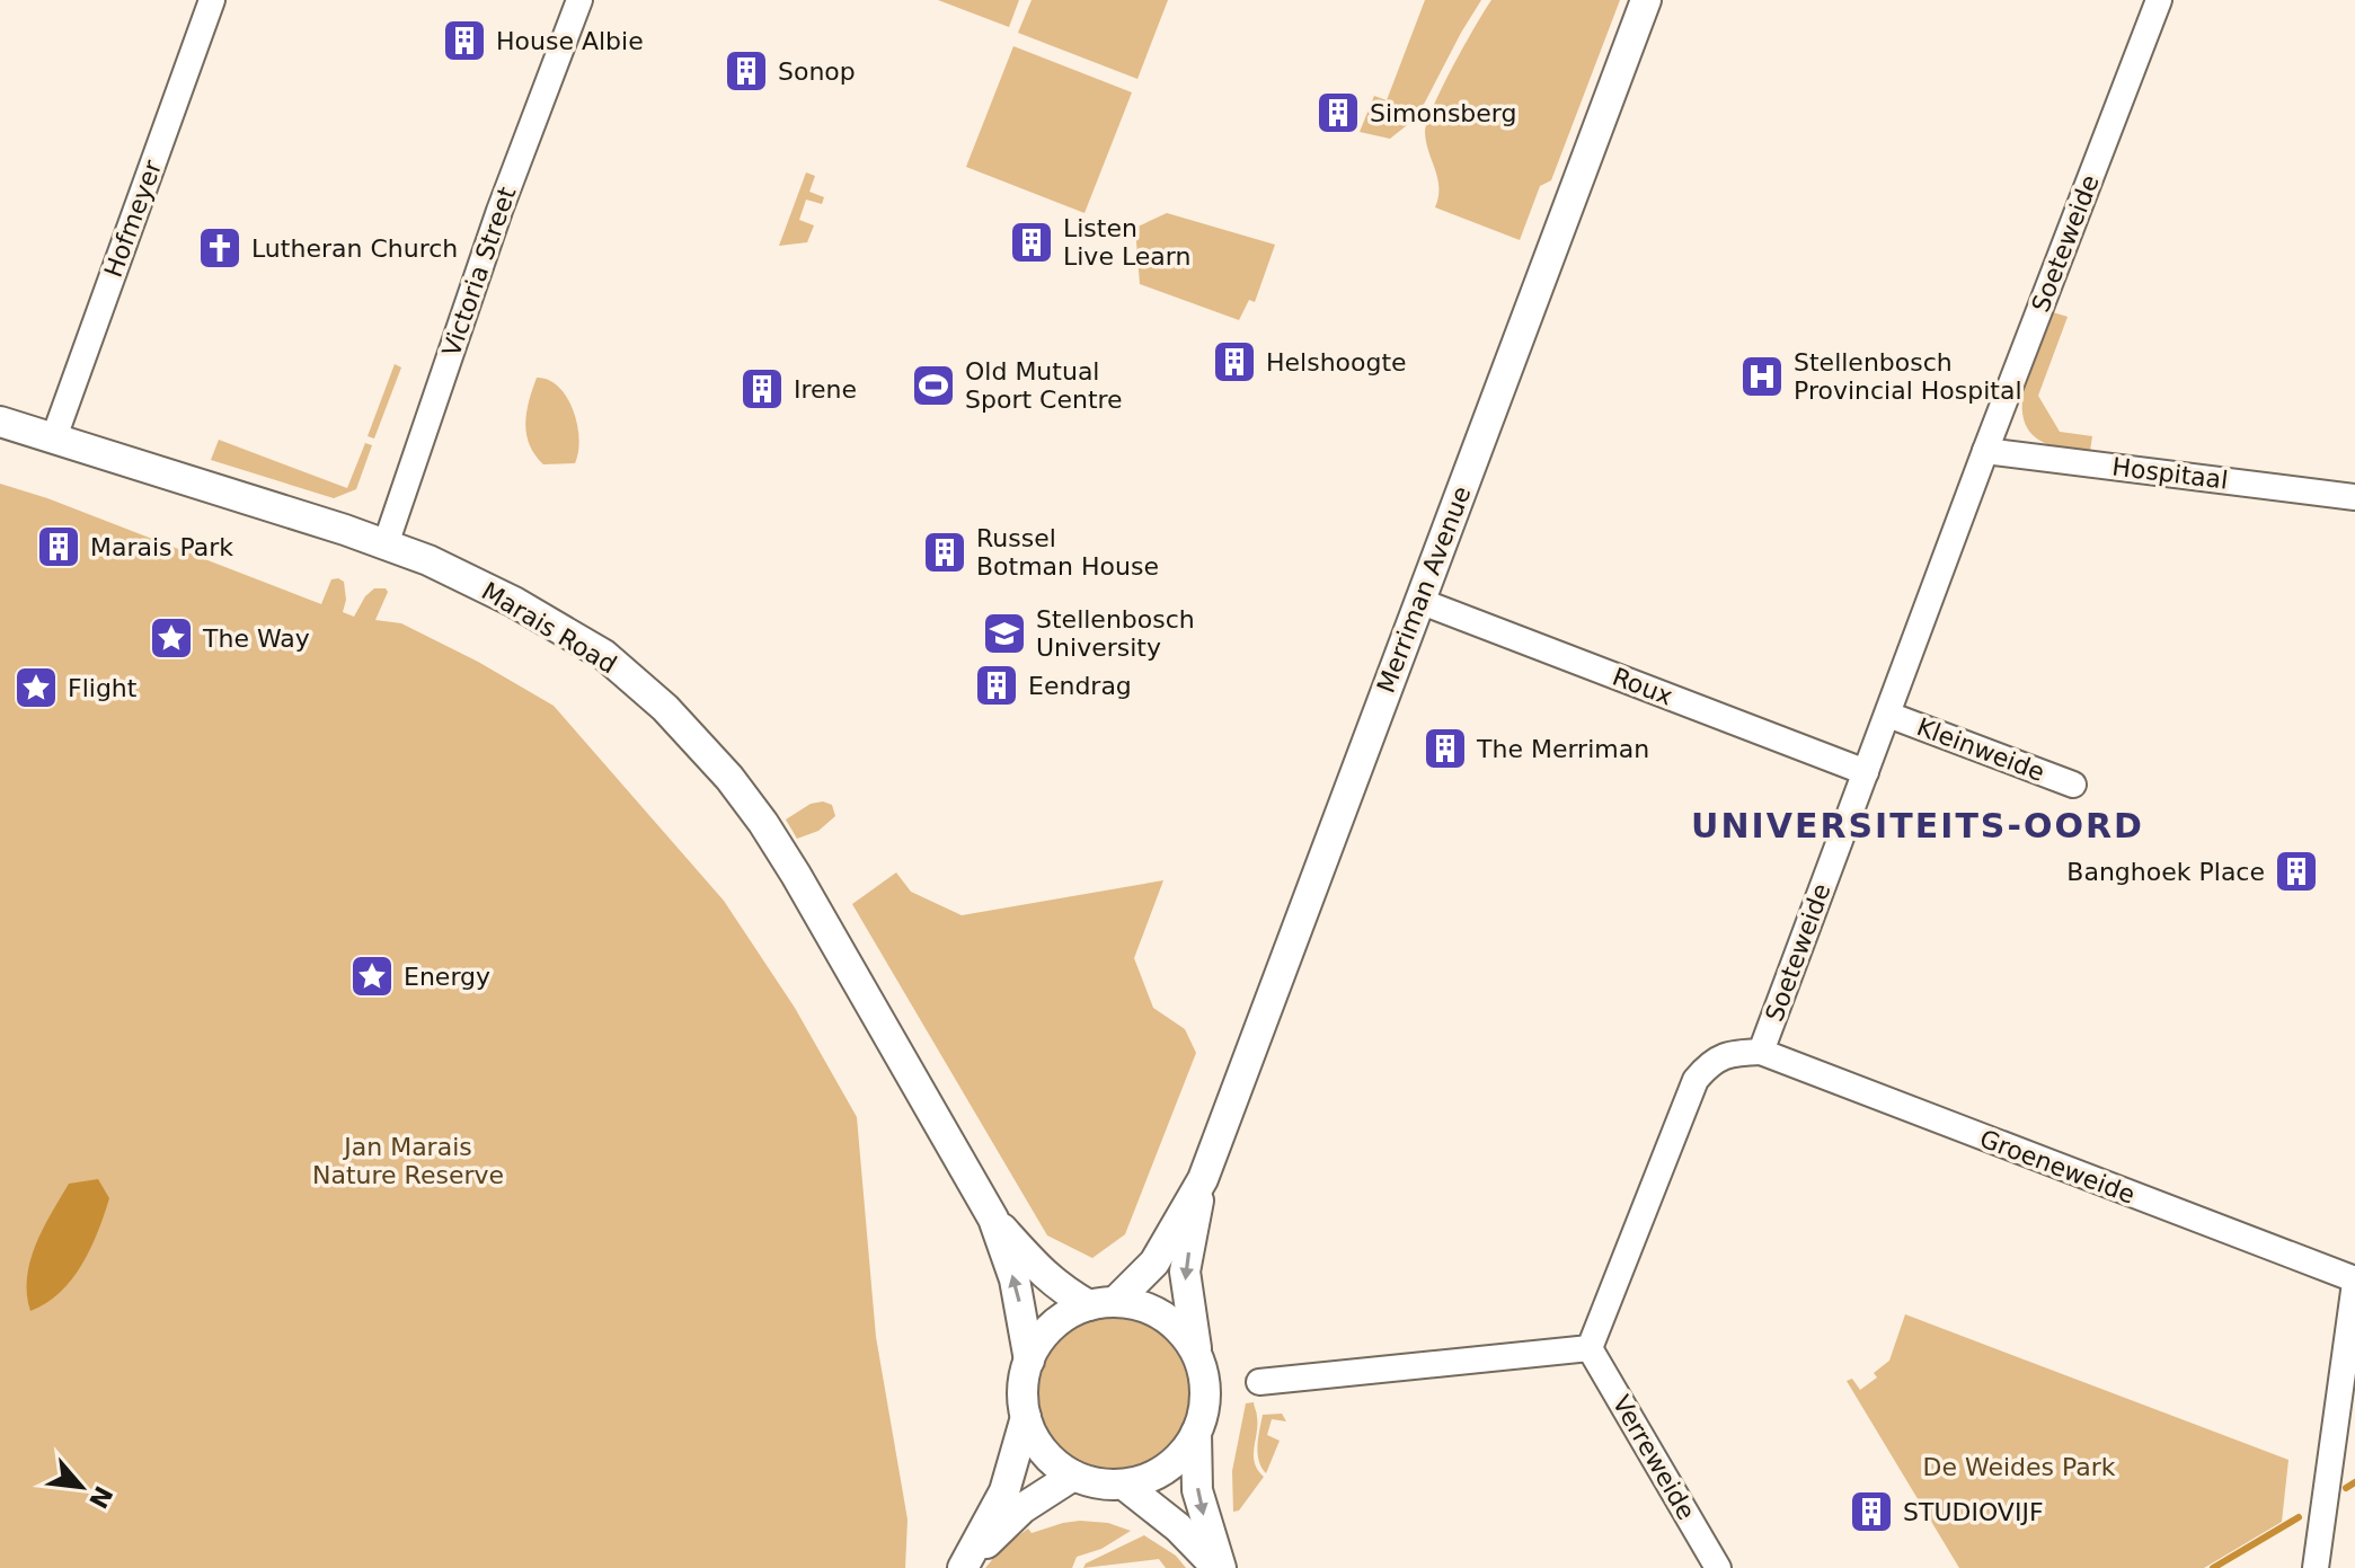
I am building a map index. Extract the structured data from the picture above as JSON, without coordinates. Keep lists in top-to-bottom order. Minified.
{"streets":{"street":["Hofmeyer","Soeteweide","Victoria Street","Hospitaal","Merriman Avenue","Marais Road","Roux","Kleinweide","Groeneweide","Verreweide"]},"crossings":[["Hofmeyer","Marais Road"],["Soeteweide","Hospitaal"],["Soeteweide","Roux"],["Soeteweide","Kleinweide"],["Soeteweide","Groeneweide"],["Soeteweide","Verreweide"],["Victoria Street","Marais Road"],["Merriman Avenue","Marais Road"],["Merriman Avenue","Roux"]],"districts":["UNIVERSITEITS-OORD"],"parks":["Jan Marais Nature Reserve","De Weides Park"],"places":{"building":["House Albie","Sonop","Simonsberg","Listen Live Learn","Helshoogte","Irene","Marais Park","Russel Botman House","Eendrag","The Merriman","Banghoek Place","STUDIOVIJF"],"church":["Lutheran Church"],"hospital":["Stellenbosch Provincial Hospital"],"sports":["Old Mutual Sport Centre"],"school or university":["Stellenbosch University"],"place":["The Way","Flight","Energy"]},"north":"bottom right"}
